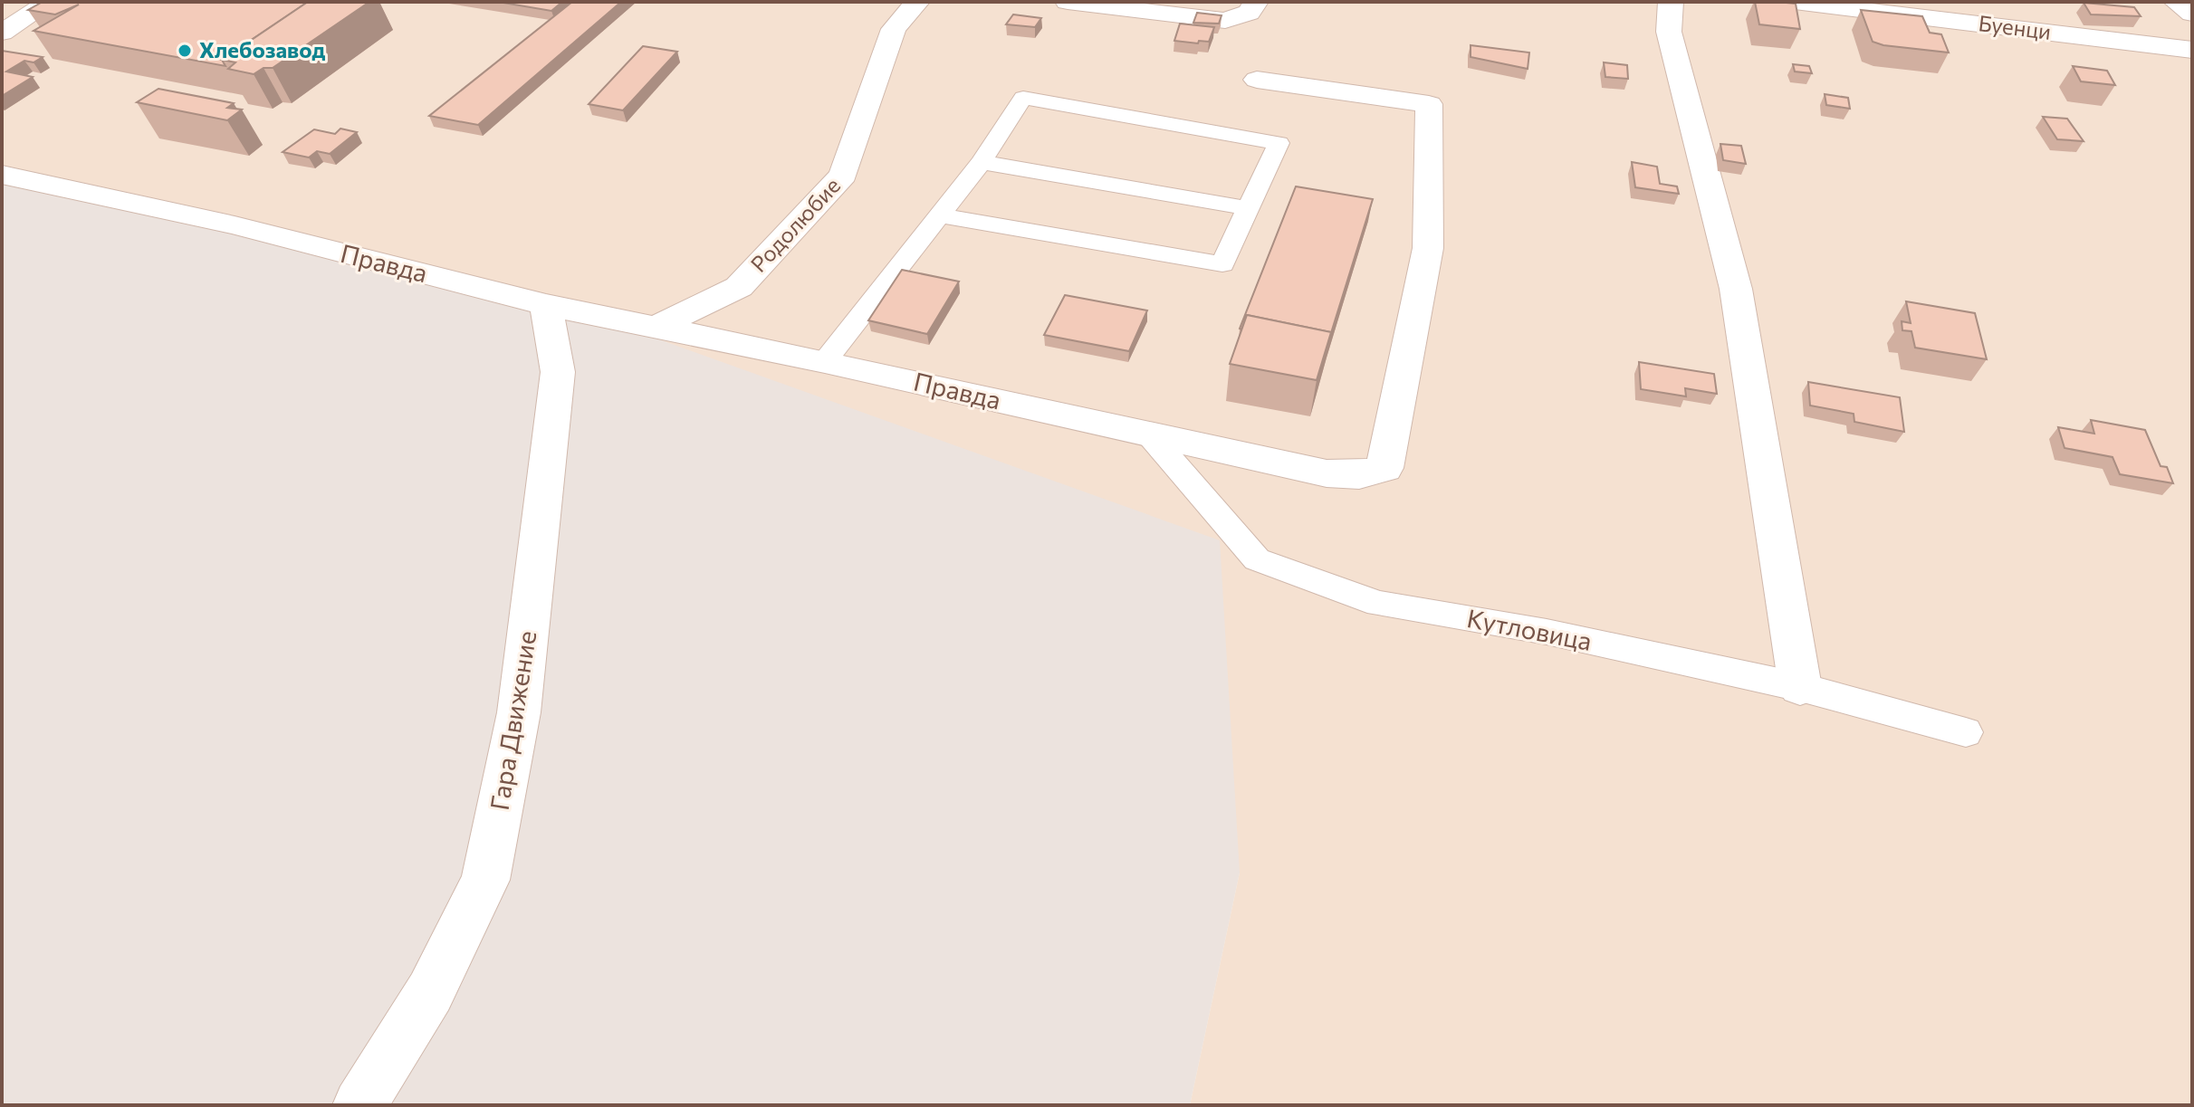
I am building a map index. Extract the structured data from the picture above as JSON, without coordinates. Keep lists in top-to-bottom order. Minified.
{"streets":{"street":["Буенци","Родолюбие","Правда","Гара Движение"],"lane":["Кутловица"]},"crossings":[["Родолюбие","Правда"],["Правда","Кутловица"],["Правда","Гара Движение"]],"places":["Хлебозавод"]}
